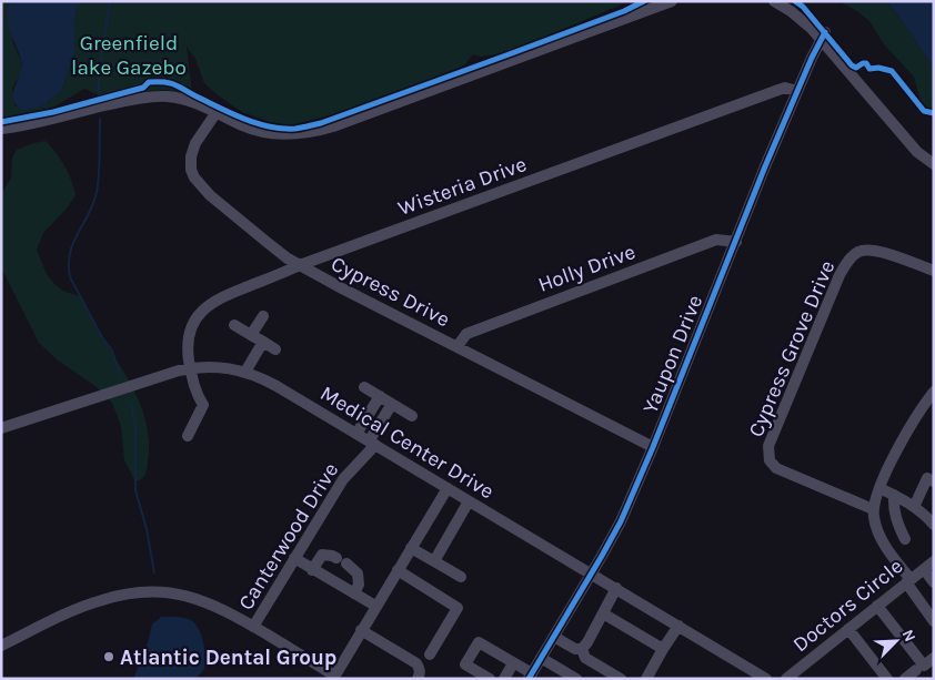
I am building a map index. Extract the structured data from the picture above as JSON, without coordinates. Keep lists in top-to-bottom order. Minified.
{"streets":{"street":["Wisteria Drive","Holly Drive","Cypress Drive","Cypress Grove Drive","Yaupon Drive","Medical Center Drive","Canterwood Drive","Doctors Circle"]},"crossings":[["Wisteria Drive","Cypress Drive"],["Wisteria Drive","Yaupon Drive"],["Wisteria Drive","Medical Center Drive"],["Holly Drive","Cypress Drive"],["Holly Drive","Yaupon Drive"],["Cypress Drive","Yaupon Drive"],["Yaupon Drive","Medical Center Drive"],["Medical Center Drive","Canterwood Drive"]],"parks":["Greenfield lake Gazebo"],"places":["Atlantic Dental Group"],"north":"top right"}
